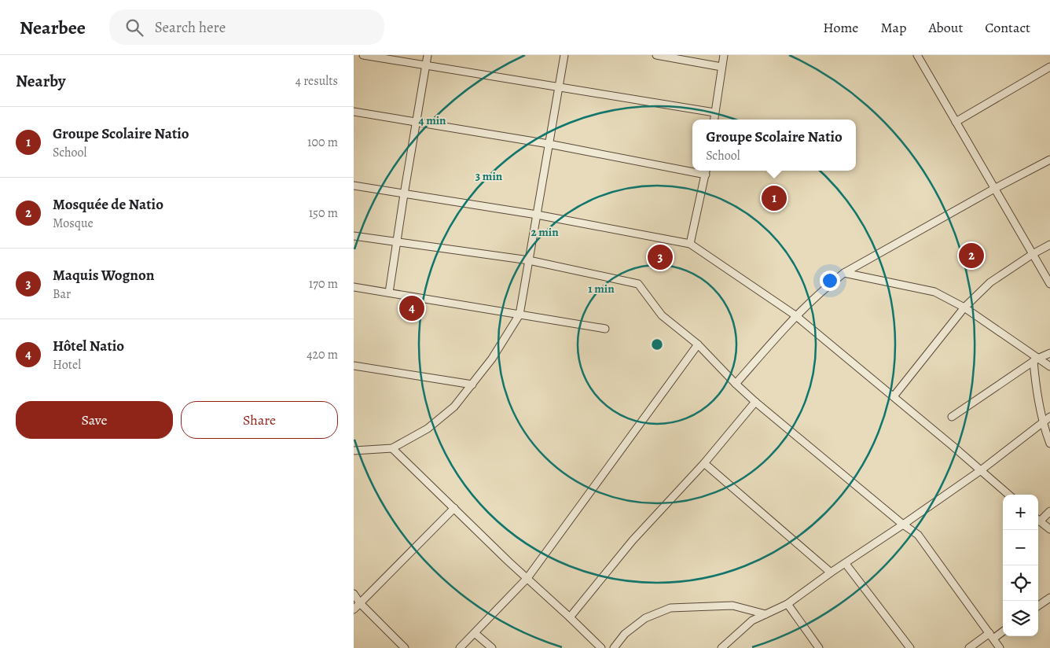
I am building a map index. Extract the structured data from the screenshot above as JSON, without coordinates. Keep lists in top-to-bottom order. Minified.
{"page":{"header":"Nearbee","search":"Search here","nav":["Home","Map","About","Contact"],"heading":["Nearby","4 results"],"list":[{"mark":"1","name":"Groupe Scolaire Natio","note":"School","value":"100 m"},{"mark":"2","name":"Mosquée de Natio","note":"Mosque","value":"150 m"},{"mark":"3","name":"Maquis Wognon","note":"Bar","value":"170 m"},{"mark":"4","name":"Hôtel Natio","note":"Hotel","value":"420 m"}],"popup":["Groupe Scolaire Natio","School"],"pins":["1","2","3","4"],"buttons":["Save","Share"],"map_buttons":["+","−"]},"rings":["4 min","3 min","2 min","1 min"]}
